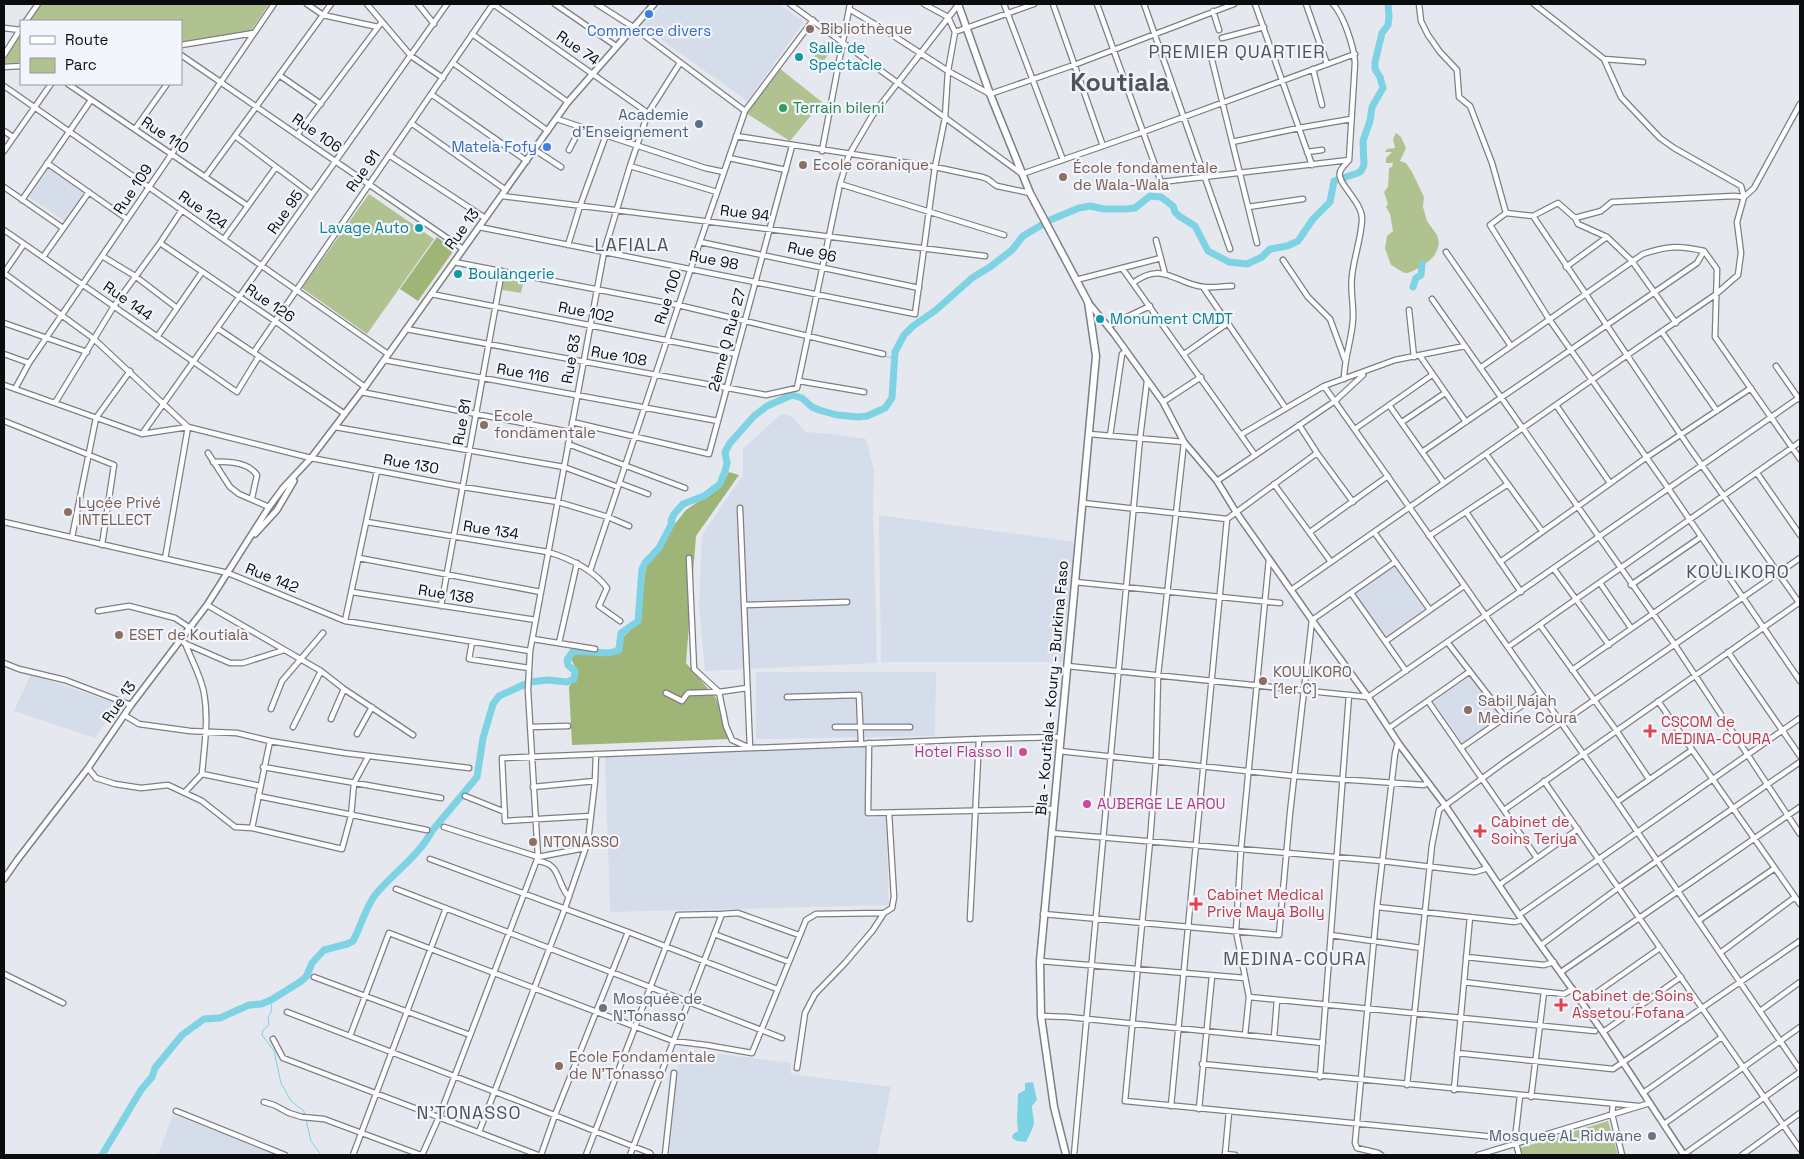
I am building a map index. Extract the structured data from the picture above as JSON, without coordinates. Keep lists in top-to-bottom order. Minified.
{"streets":{"main road":["Bla - Koutiala - Koury - Burkina Faso"],"street":["Rue 74","Rue 106","Rue 110","Rue 91","Rue 109","Rue 124","Rue 95","Rue 94","Rue 13","Rue 96","Rue 98","Rue 100","Rue 144","Rue 126","Rue 102","2ème Q Rue 27","Rue 108","Rue 83","Rue 116","Rue 81","Rue 130","Rue 134","Rue 142","Rue 138"]},"crossings":[["Rue 74","Rue 91"],["Rue 74","Rue 13"],["Rue 74","Rue 83"],["Rue 106","Rue 91"],["Rue 106","Rue 109"],["Rue 106","Rue 95"],["Rue 106","Rue 13"],["Rue 110","Rue 109"],["Rue 91","Rue 124"],["Rue 91","Rue 126"],["Rue 109","Rue 124"],["Rue 109","Rue 144"],["Rue 124","Rue 95"],["Rue 124","Rue 13"],["Rue 95","Rue 144"],["Rue 95","Rue 126"],["Rue 94","Rue 13"],["Rue 94","Rue 100"],["Rue 94","2ème Q Rue 27"],["Rue 94","Rue 83"],["Rue 13","Rue 98"],["Rue 13","Rue 126"],["Rue 13","Rue 102"],["Rue 13","Rue 108"],["Rue 13","Rue 116"],["Rue 13","Rue 130"],["Rue 13","Rue 142"],["Rue 96","Rue 98"],["Rue 96","Rue 100"],["Rue 96","2ème Q Rue 27"],["Rue 98","Rue 100"],["Rue 98","2ème Q Rue 27"],["Rue 98","Rue 83"],["Rue 100","Rue 102"],["Rue 100","2ème Q Rue 27"],["Rue 100","Rue 108"],["Rue 100","Rue 116"],["Rue 100","Rue 130"],["Rue 100","Rue 134"],["Rue 102","2ème Q Rue 27"],["Rue 102","Rue 83"],["Rue 102","Rue 81"],["2ème Q Rue 27","Rue 108"],["2ème Q Rue 27","Rue 116"],["Rue 108","Rue 83"],["Rue 108","Rue 81"],["Rue 83","Rue 116"],["Rue 83","Rue 130"],["Rue 83","Rue 134"],["Rue 83","Rue 142"],["Rue 83","Rue 138"],["Rue 116","Rue 81"],["Rue 81","Rue 130"],["Rue 81","Rue 134"],["Rue 81","Rue 138"]],"districts":["PREMIER QUARTIER","Koutiala","LAFIALA","KOULIKORO","MEDINA-COURA","N'TONASSO"],"places":{"other":["Commerce divers","Bibliothèque","Salle de Spectacle","Terrain bileni","Academie d'Enseignement","Matela Fofy","Ecole coranique","École fondamentale de Wala-Wala","Lavage Auto","Boulangerie","Monument CMDT","Ecole fondamentale","Lycée Privé INTELLECT","ESET de Koutiala","KOULIKORO [1er C]","Sabil Najah Medine Coura","Hotel Flasso II","AUBERGE LE AROU","NTONASSO","Mosquée de N'Tonasso","Ecole Fondamentale de N'Tonasso","Mosquee AL Ridwane"],"health":["CSCOM de MEDINA-COURA","Cabinet de Soins Teriya","Cabinet Medical Prive Maya Bolly","Cabinet de Soins Assetou Fofana"]},"legend":["Route","Parc"]}
